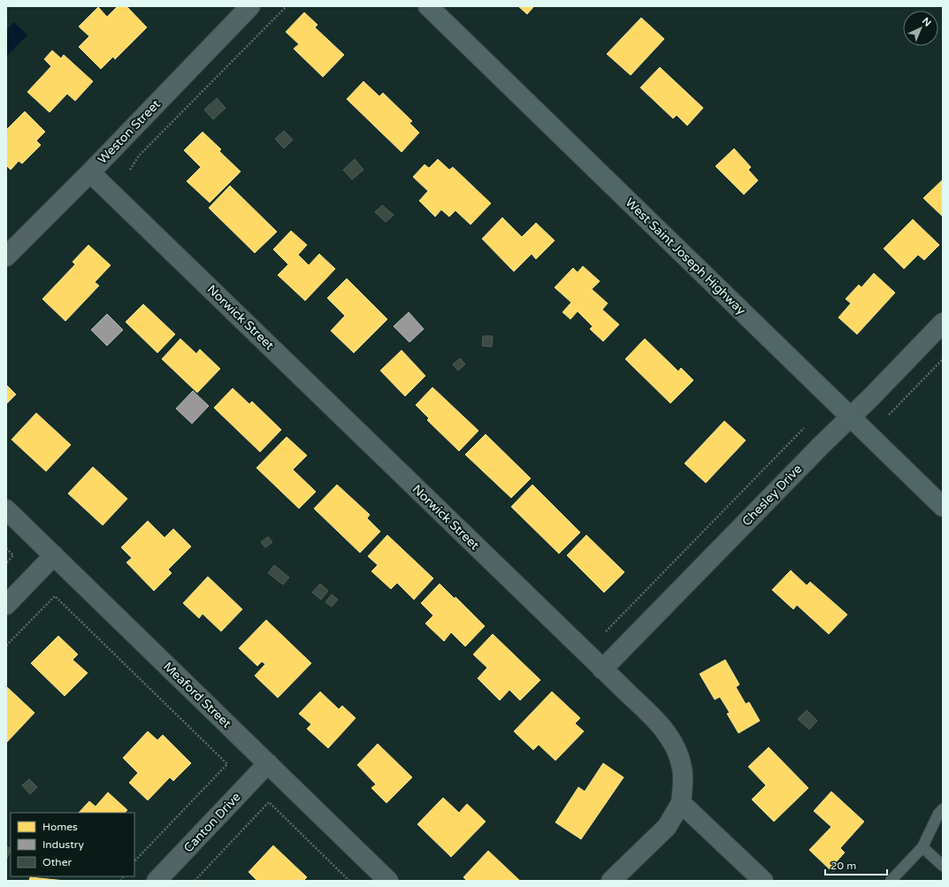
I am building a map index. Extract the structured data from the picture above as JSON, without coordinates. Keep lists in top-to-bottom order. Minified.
{"streets":{"street":["Weston Street","West Saint Joseph Highway","Norwick Street","Chesley Drive","Meaford Street","Canton Drive"]},"crossings":[["Weston Street","Norwick Street"],["West Saint Joseph Highway","Chesley Drive"],["Norwick Street","Chesley Drive"],["Meaford Street","Canton Drive"]],"legend":["Homes","Industry","Other"],"scale_bar":"20 m","north":"top right"}
